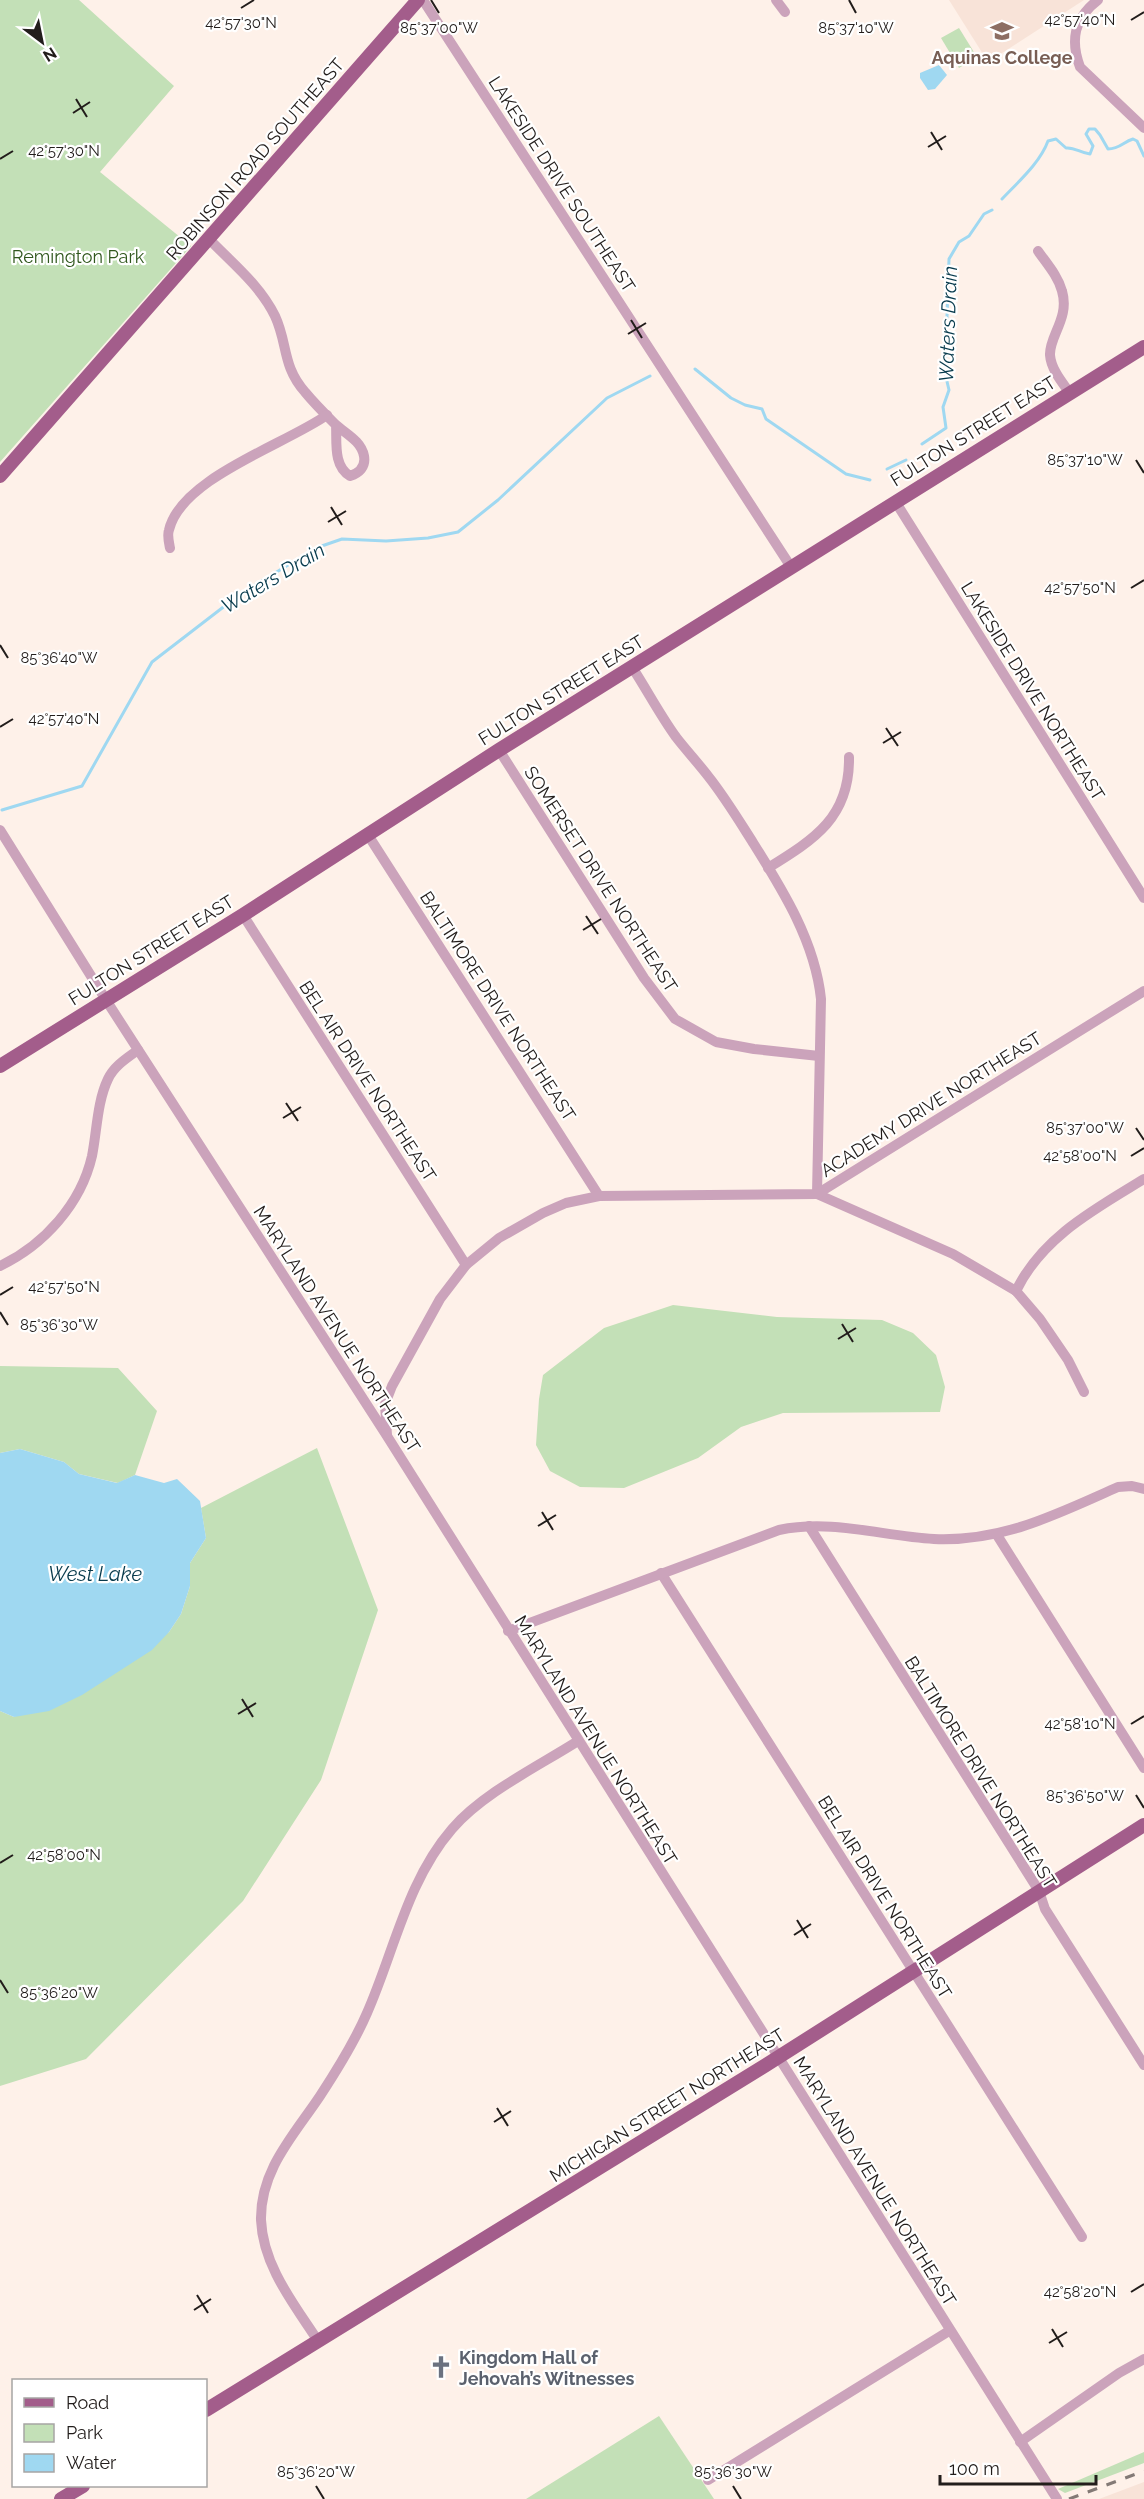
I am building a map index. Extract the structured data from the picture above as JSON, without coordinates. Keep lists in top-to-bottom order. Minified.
{"streets":{"main road":["ROBINSON ROAD SOUTHEAST","FULTON STREET EAST","MICHIGAN STREET NORTHEAST"],"street":["LAKESIDE DRIVE SOUTHEAST","LAKESIDE DRIVE NORTHEAST","SOMERSET DRIVE NORTHEAST","BALTIMORE DRIVE NORTHEAST","BEL AIR DRIVE NORTHEAST","ACADEMY DRIVE NORTHEAST","MARYLAND AVENUE NORTHEAST"]},"crossings":[["ROBINSON ROAD SOUTHEAST","LAKESIDE DRIVE SOUTHEAST"],["LAKESIDE DRIVE SOUTHEAST","FULTON STREET EAST"],["FULTON STREET EAST","LAKESIDE DRIVE NORTHEAST"],["FULTON STREET EAST","SOMERSET DRIVE NORTHEAST"],["FULTON STREET EAST","BALTIMORE DRIVE NORTHEAST"],["FULTON STREET EAST","BEL AIR DRIVE NORTHEAST"],["FULTON STREET EAST","MARYLAND AVENUE NORTHEAST"],["BALTIMORE DRIVE NORTHEAST","ACADEMY DRIVE NORTHEAST"],["BALTIMORE DRIVE NORTHEAST","MICHIGAN STREET NORTHEAST"],["BEL AIR DRIVE NORTHEAST","ACADEMY DRIVE NORTHEAST"],["BEL AIR DRIVE NORTHEAST","MICHIGAN STREET NORTHEAST"],["ACADEMY DRIVE NORTHEAST","MARYLAND AVENUE NORTHEAST"],["MARYLAND AVENUE NORTHEAST","MICHIGAN STREET NORTHEAST"]],"water":["Waters Drain","West Lake"],"parks":["Remington Park"],"places":{"school or university":["Aquinas College"],"church":["Kingdom Hall of Jehovah’s Witnesses"]},"legend":["Road","Park","Water"],"scale_bar":"100 m","north":"bottom right","coordinates":["42°57'40\"N","42°57'30\"N","85°37'00\"W","85°37'10\"W","42°57'50\"N","85°36'40\"W","42°58'00\"N","85°36'30\"W","42°58'10\"N","85°36'50\"W","85°36'20\"W","42°58'20\"N"]}
